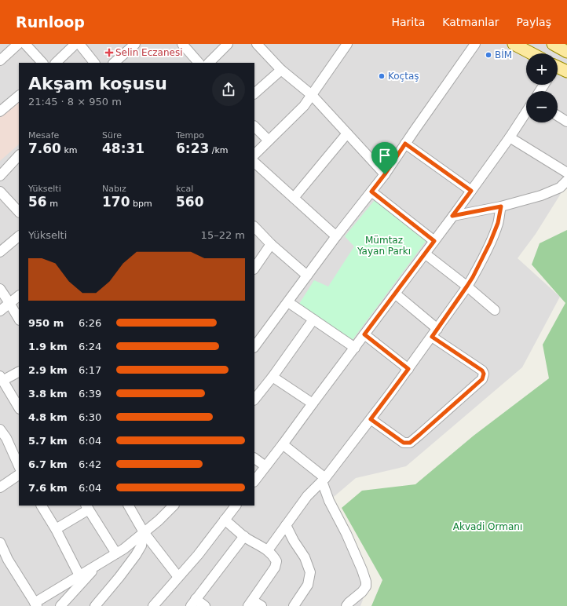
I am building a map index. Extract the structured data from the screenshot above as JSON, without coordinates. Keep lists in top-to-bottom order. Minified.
{"parks":["Mümtaz Yayan Parkı","Akvadi Ormanı"],"places":{"health":["Selin Eczanesi"],"other":["BİM","Koçtaş"]},"page":{"header":"Runloop","nav":["Harita","Katmanlar","Paylaş"],"map_buttons":["+","−"],"heading":["Akşam koşusu","21:45 · 8 × 950 m"],"stats":[["Mesafe","7.60 km"],["Süre","48:31"],["Tempo","6:23 /km"],["Yükselti","56 m"],["Nabız","170 bpm"],["kcal","560"]],"chart":["Yükselti","15–22 m"],"list":[{"name":"950 m","note":"6:26"},{"name":"1.9 km","note":"6:24"},{"name":"2.9 km","note":"6:17"},{"name":"3.8 km","note":"6:39"},{"name":"4.8 km","note":"6:30"},{"name":"5.7 km","note":"6:04"},{"name":"6.7 km","note":"6:42"},{"name":"7.6 km","note":"6:04"}]}}
